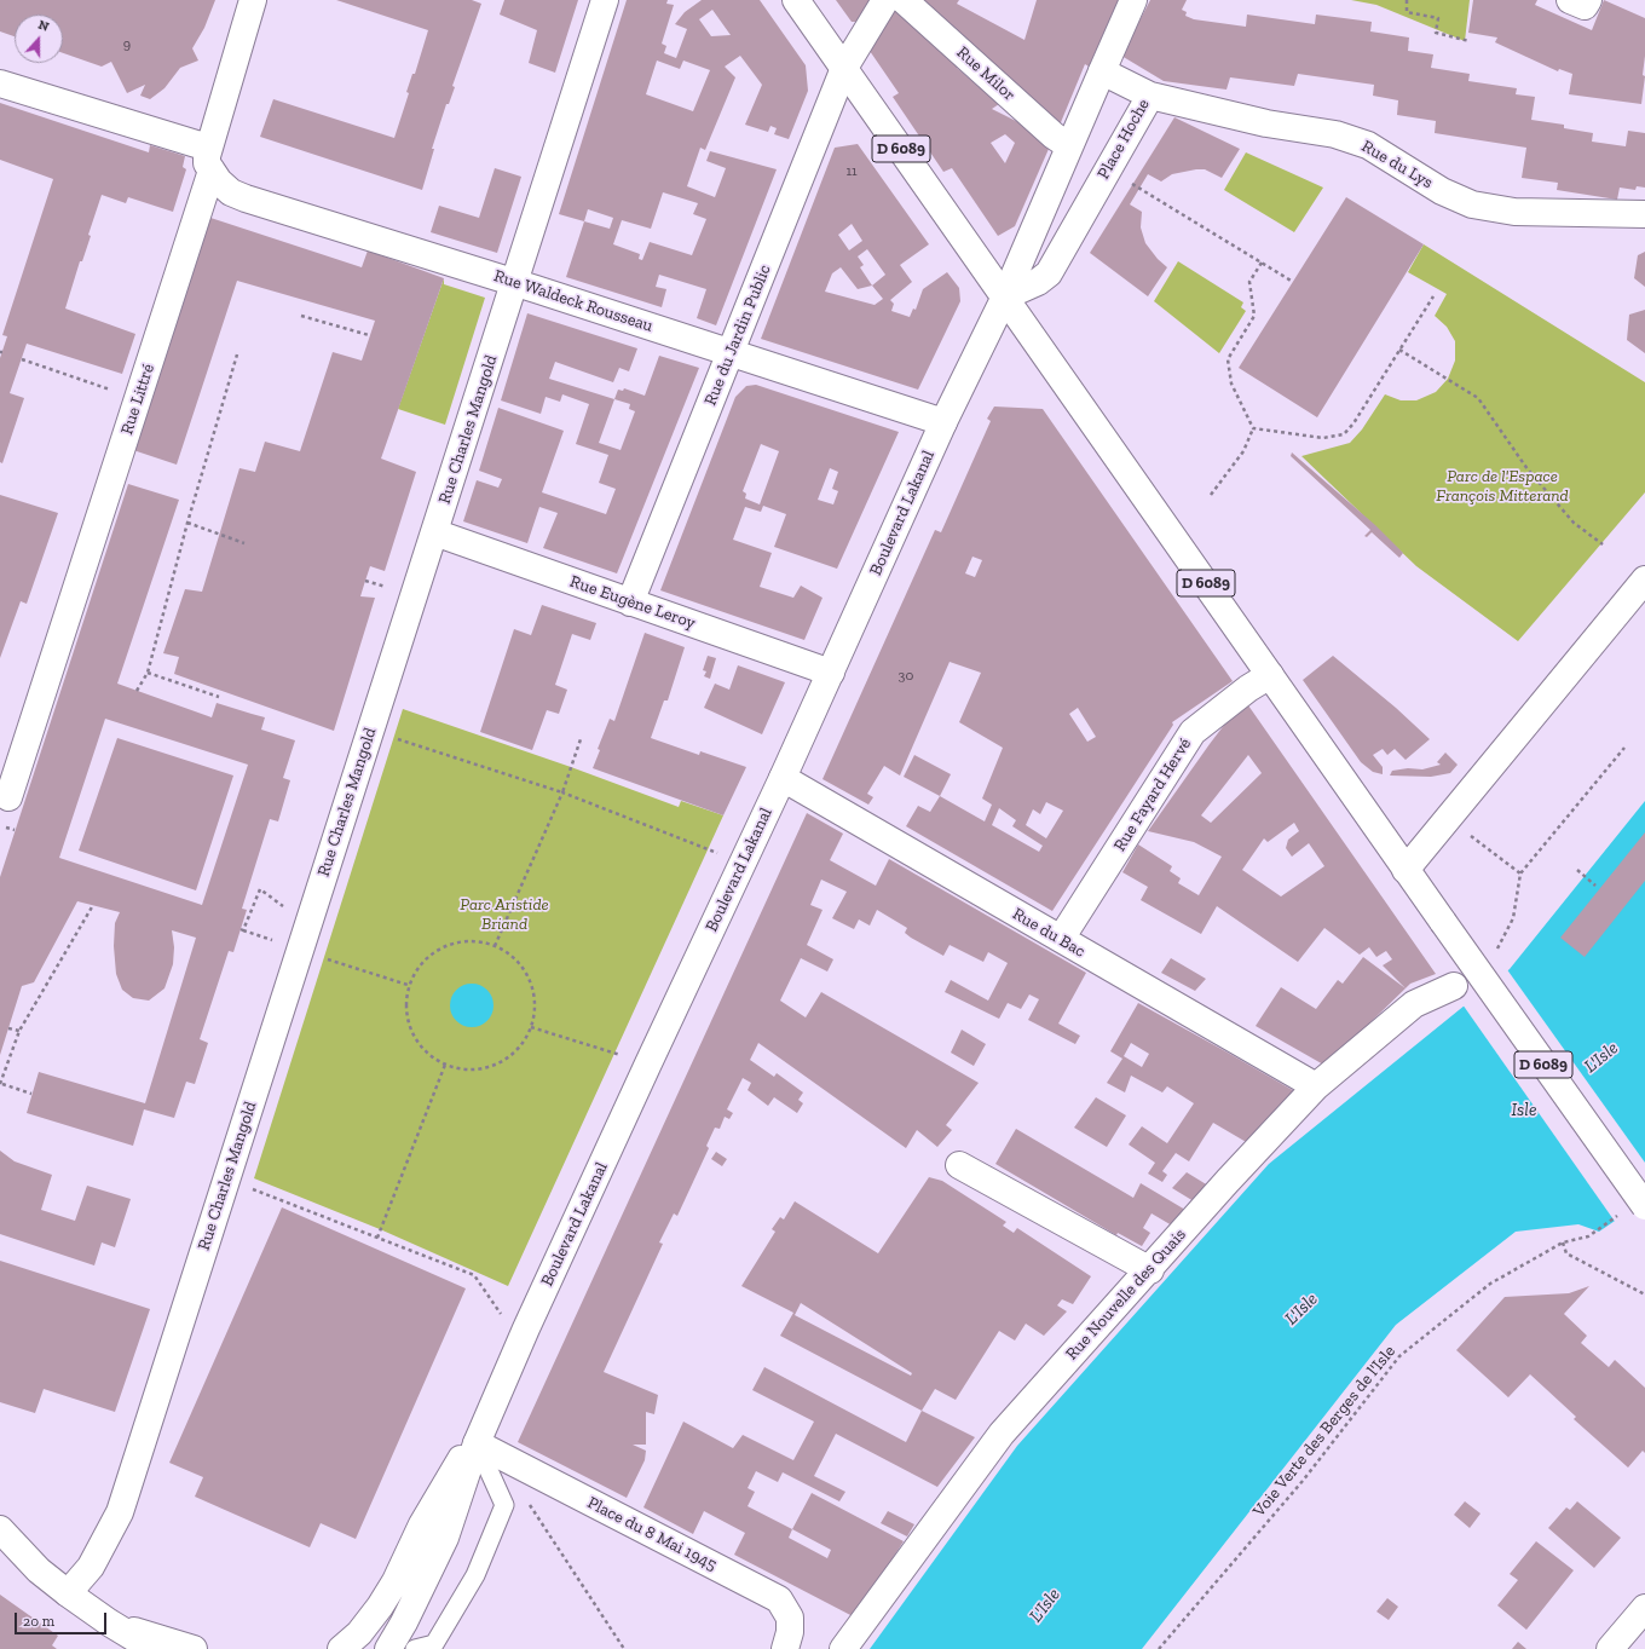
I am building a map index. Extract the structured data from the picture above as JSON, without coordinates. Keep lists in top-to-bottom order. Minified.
{"streets":{"street":["Rue Milor","Place Hoche","D 6089","Rue du Lys","Rue Waldeck Rousseau","Rue du Jardin Public","Rue Littré","Rue Charles Mangold","Boulevard Lakanal","Rue Eugène Leroy","Rue Fayard Hervé","Rue du Bac","Rue Nouvelle des Quais","Place du 8 Mai 1945"],"path":["Voie Verte des Berges de l'Isle"]},"crossings":[["Place Hoche","D 6089"],["Place Hoche","Rue du Lys"],["Place Hoche","Boulevard Lakanal"],["D 6089","Rue du Jardin Public"],["D 6089","Boulevard Lakanal"],["D 6089","Rue Fayard Hervé"],["Rue Waldeck Rousseau","Rue du Jardin Public"],["Rue Waldeck Rousseau","Rue Littré"],["Rue Waldeck Rousseau","Rue Charles Mangold"],["Rue Waldeck Rousseau","Boulevard Lakanal"],["Rue du Jardin Public","Rue Eugène Leroy"],["Rue Charles Mangold","Rue Eugène Leroy"],["Boulevard Lakanal","Rue Eugène Leroy"],["Boulevard Lakanal","Rue du Bac"],["Boulevard Lakanal","Place du 8 Mai 1945"],["Rue Fayard Hervé","Rue du Bac"],["Rue du Bac","Rue Nouvelle des Quais"]],"water":["L'Isle","Isle"],"parks":["Parc de l'Espace François Mitterand","Parc Aristide Briand"],"house_numbers":["9","11","30"],"scale_bar":"20 m","north":"top"}
